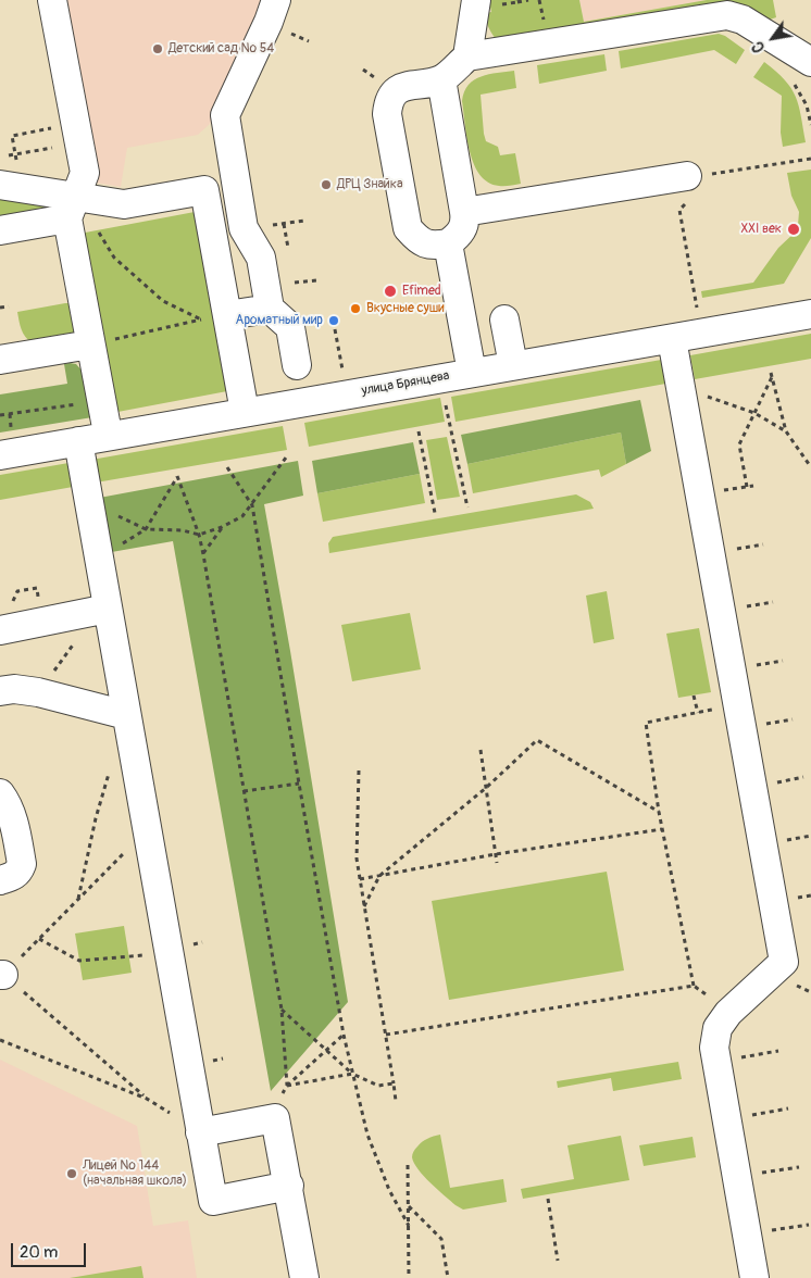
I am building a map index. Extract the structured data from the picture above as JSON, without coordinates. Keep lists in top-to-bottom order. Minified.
{"streets":{"street":["улица Брянцева"]},"places":["Детский сад № 54","ДРЦ Знайка","XXI век","Efimed","Вкусные суши","Ароматный мир","Лицей № 144 (начальная школа)"],"scale_bar":"20 m","north":"bottom left"}
